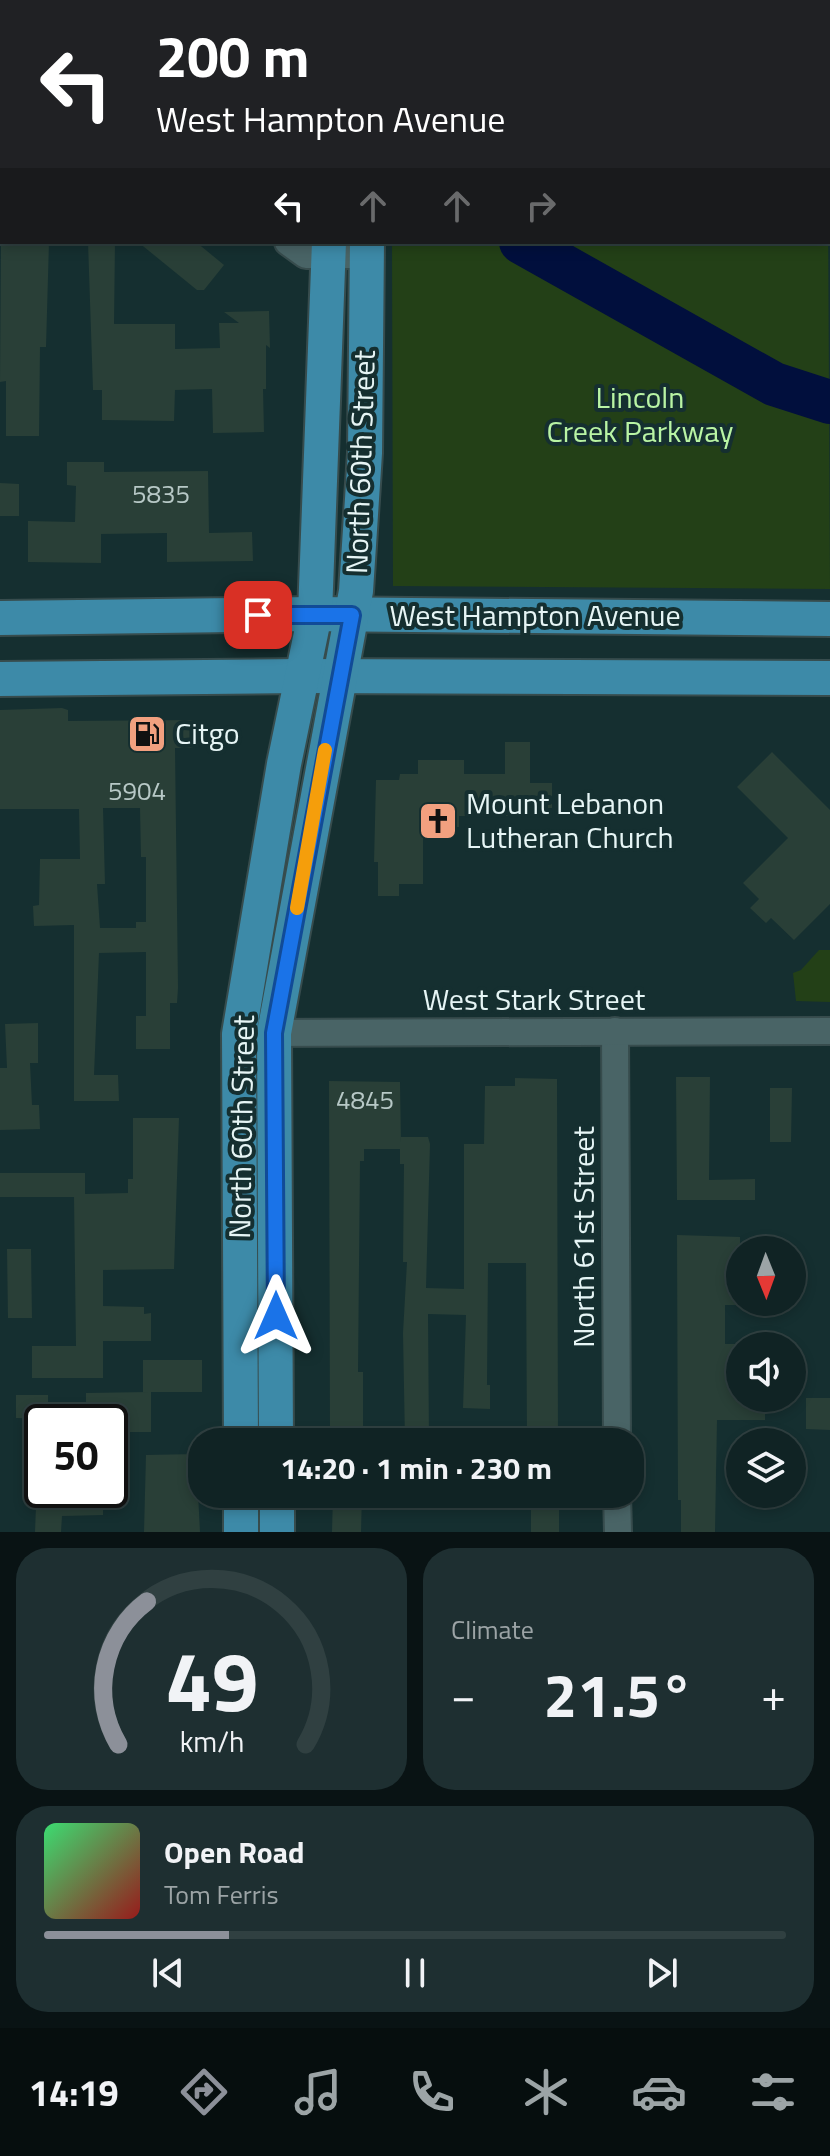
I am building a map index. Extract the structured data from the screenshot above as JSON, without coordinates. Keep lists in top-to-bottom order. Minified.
{"streets":{"main road":["North 60th Street","West Hampton Avenue"],"street":["West Stark Street","North 61st Street"]},"crossings":[["North 60th Street","West Hampton Avenue"],["North 60th Street","West Stark Street"],["West Stark Street","North 61st Street"]],"parks":["Lincoln Creek Parkway"],"places":{"fuel station":["Citgo"],"church":["Mount Lebanon Lutheran Church"]},"house_numbers":["5835","5904","4845"],"north":"bottom","page":{"turn":["200 m","West Hampton Avenue"],"limit":"50","trip":"14:20 · 1 min · 230 m","tile":"Climate","heat":["−","21.5°","+"],"song":["Open Road","Tom Ferris"],"tabs":"14:19","gauge":["49","km/h"]}}
